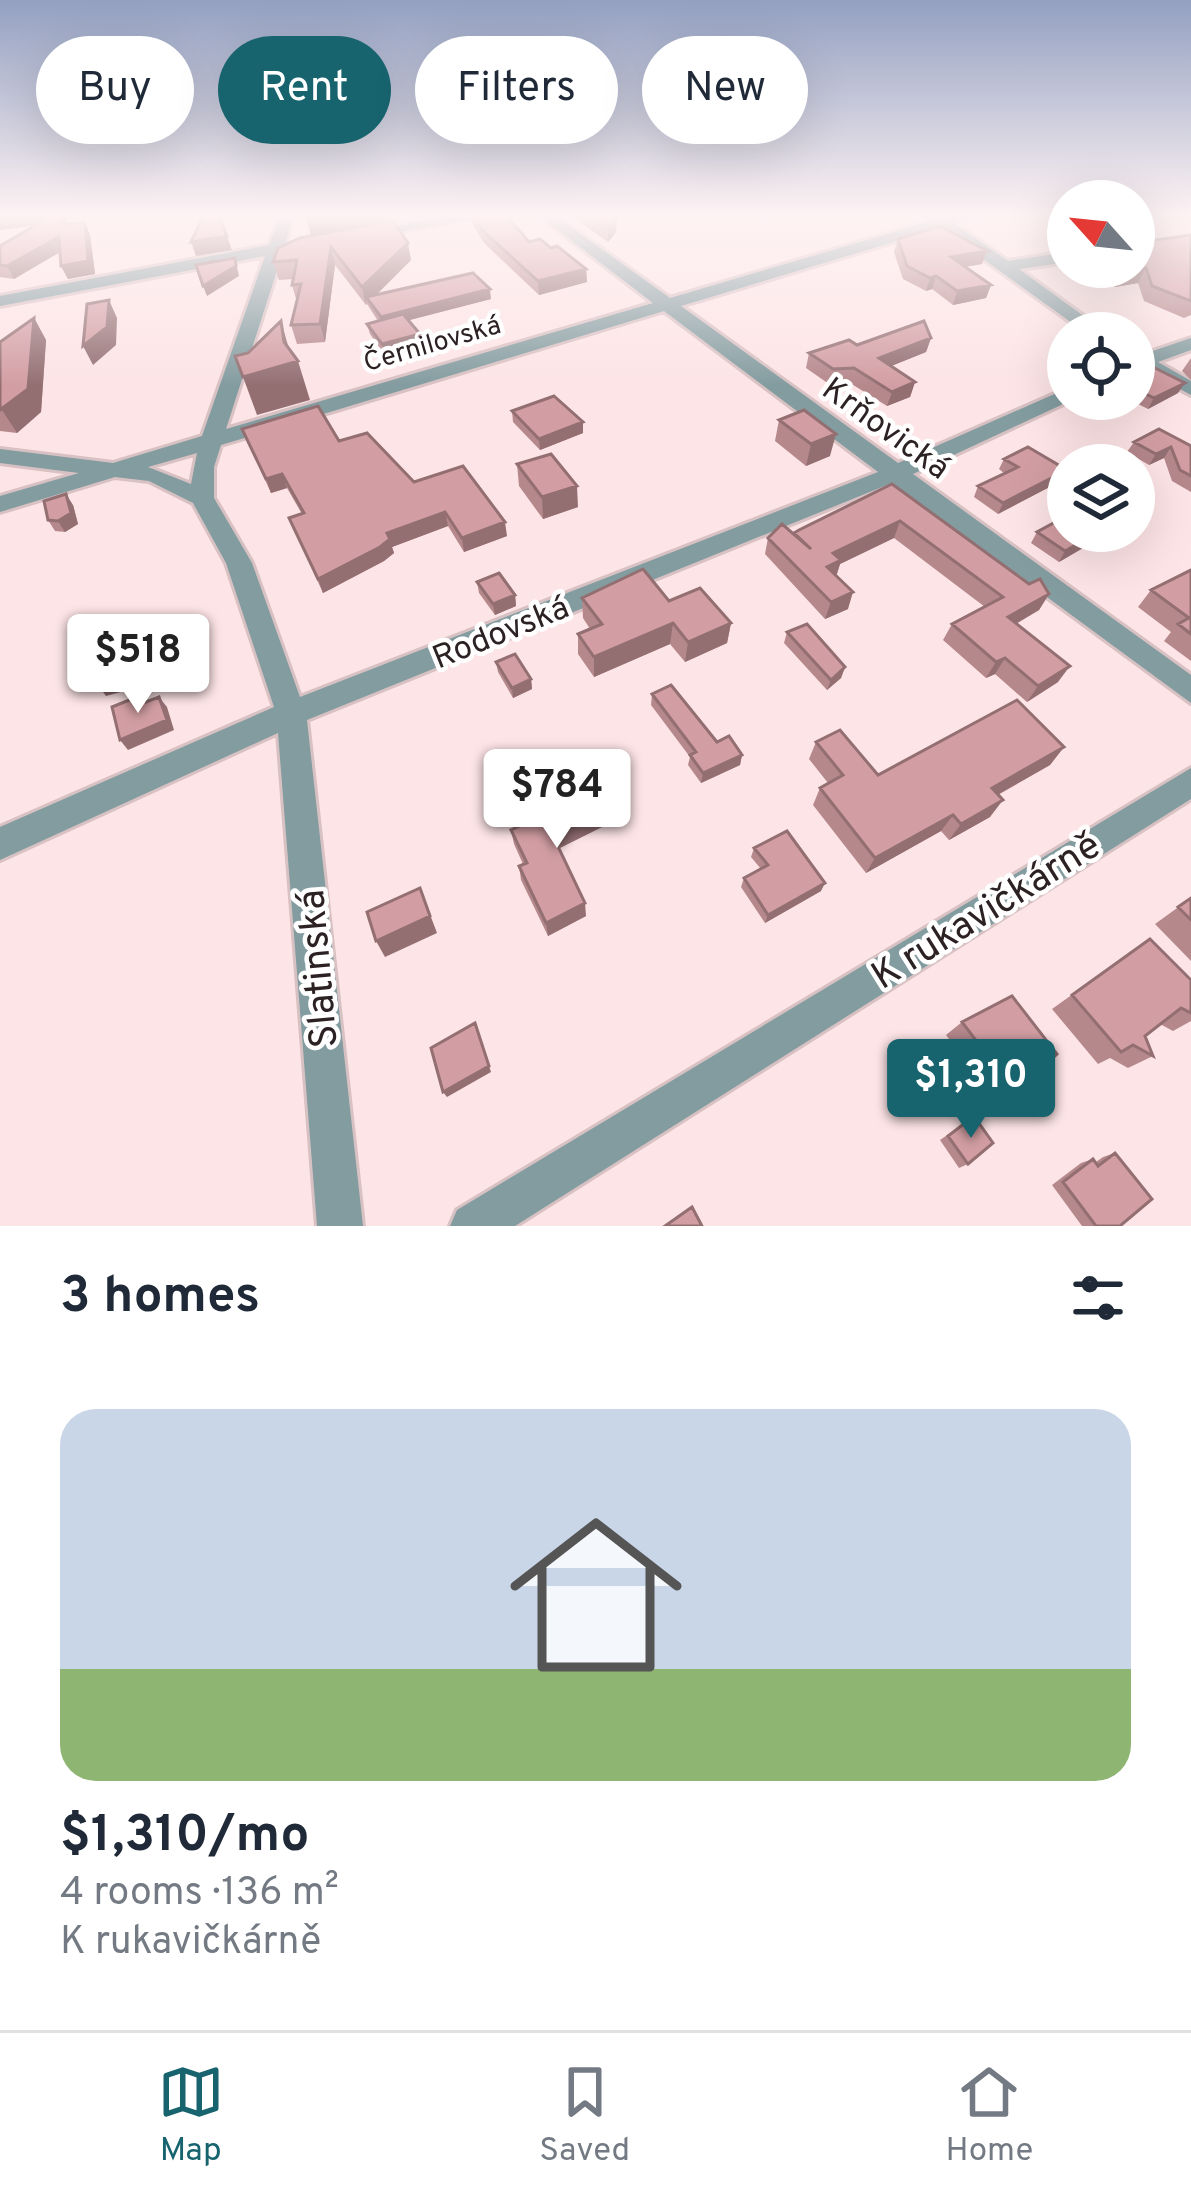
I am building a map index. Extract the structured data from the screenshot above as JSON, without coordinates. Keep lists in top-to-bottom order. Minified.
{"streets":{"street":["Černilovská","Krňovická","Rodovská","K rukavičkárně","Slatinská"]},"crossings":[["Černilovská","Krňovická"],["Krňovická","Rodovská"],["Rodovská","Slatinská"]],"north":"top left","page":{"chip":["Buy","Rent","Filters","New"],"price":["$518","$784","$1,310"],"heading":"3 homes","list":[{"name":"$1,310/mo","note":"4 rooms · 136 m² · K rukavičkárně"}],"tabs":["Map","Saved","Home"]}}
